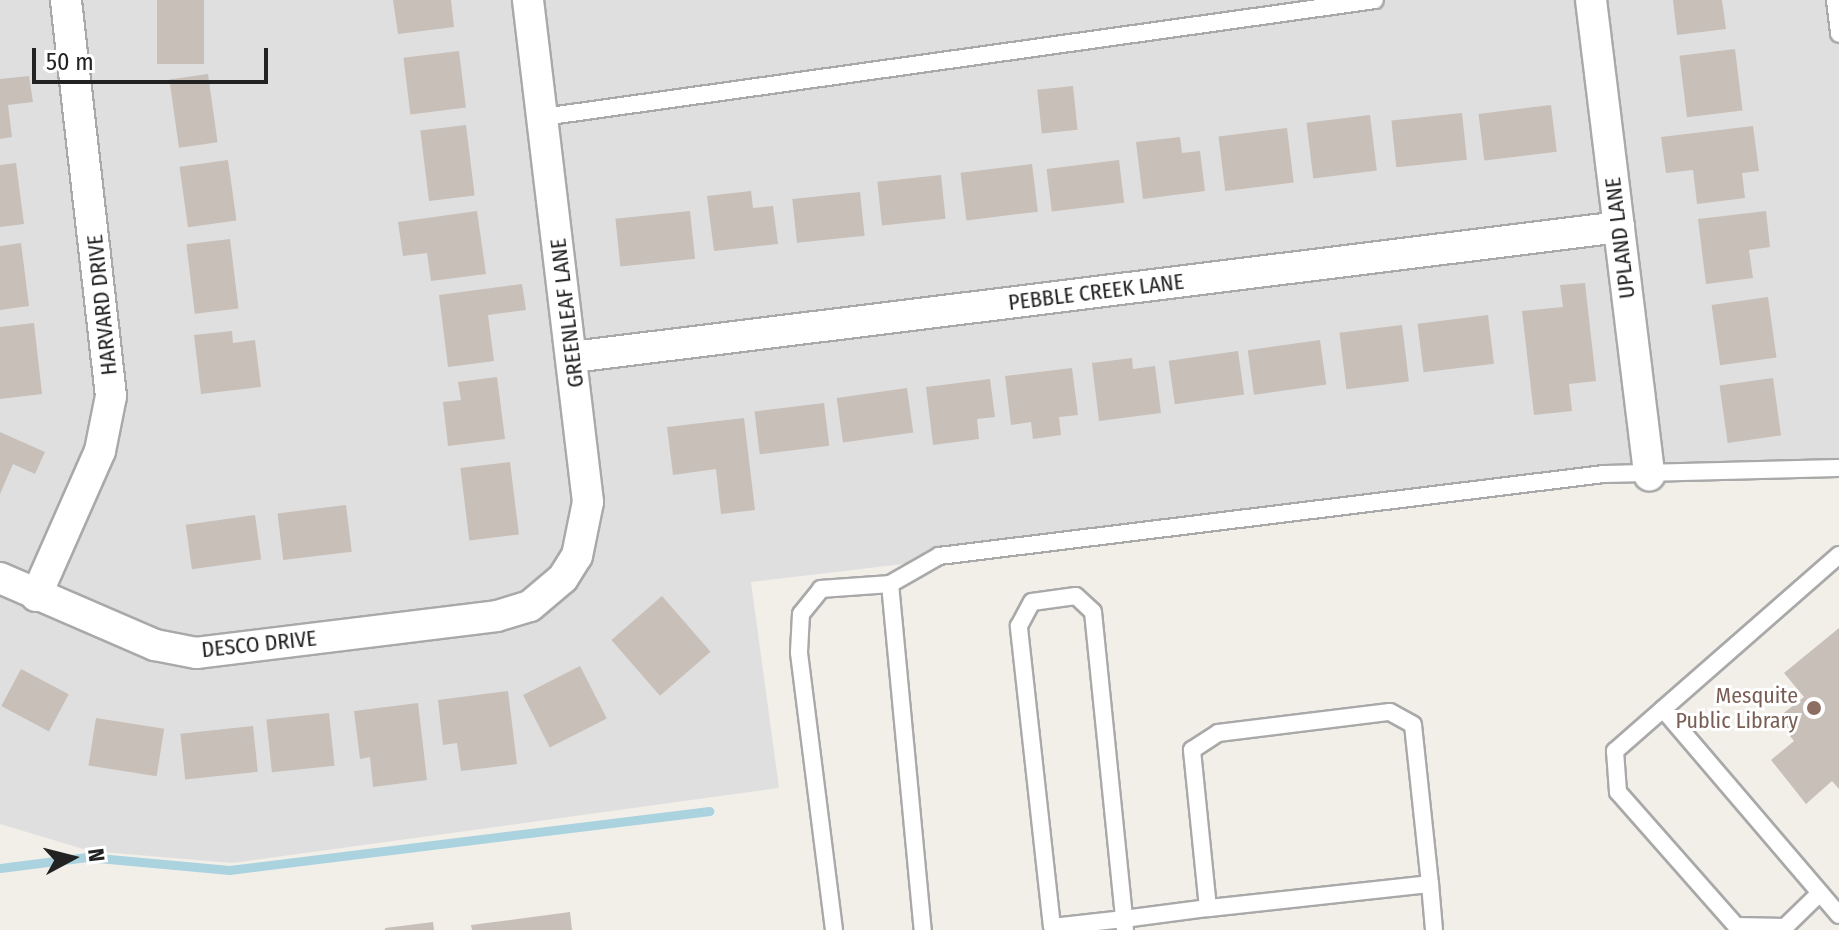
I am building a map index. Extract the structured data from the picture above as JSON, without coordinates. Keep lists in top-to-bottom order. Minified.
{"streets":{"street":["UPLAND LANE","PEBBLE CREEK LANE","HARVARD DRIVE","GREENLEAF LANE","DESCO DRIVE"]},"crossings":[["UPLAND LANE","PEBBLE CREEK LANE"],["PEBBLE CREEK LANE","GREENLEAF LANE"],["HARVARD DRIVE","DESCO DRIVE"],["GREENLEAF LANE","DESCO DRIVE"]],"places":["Mesquite Public Library"],"scale_bar":"50 m","north":"right"}
